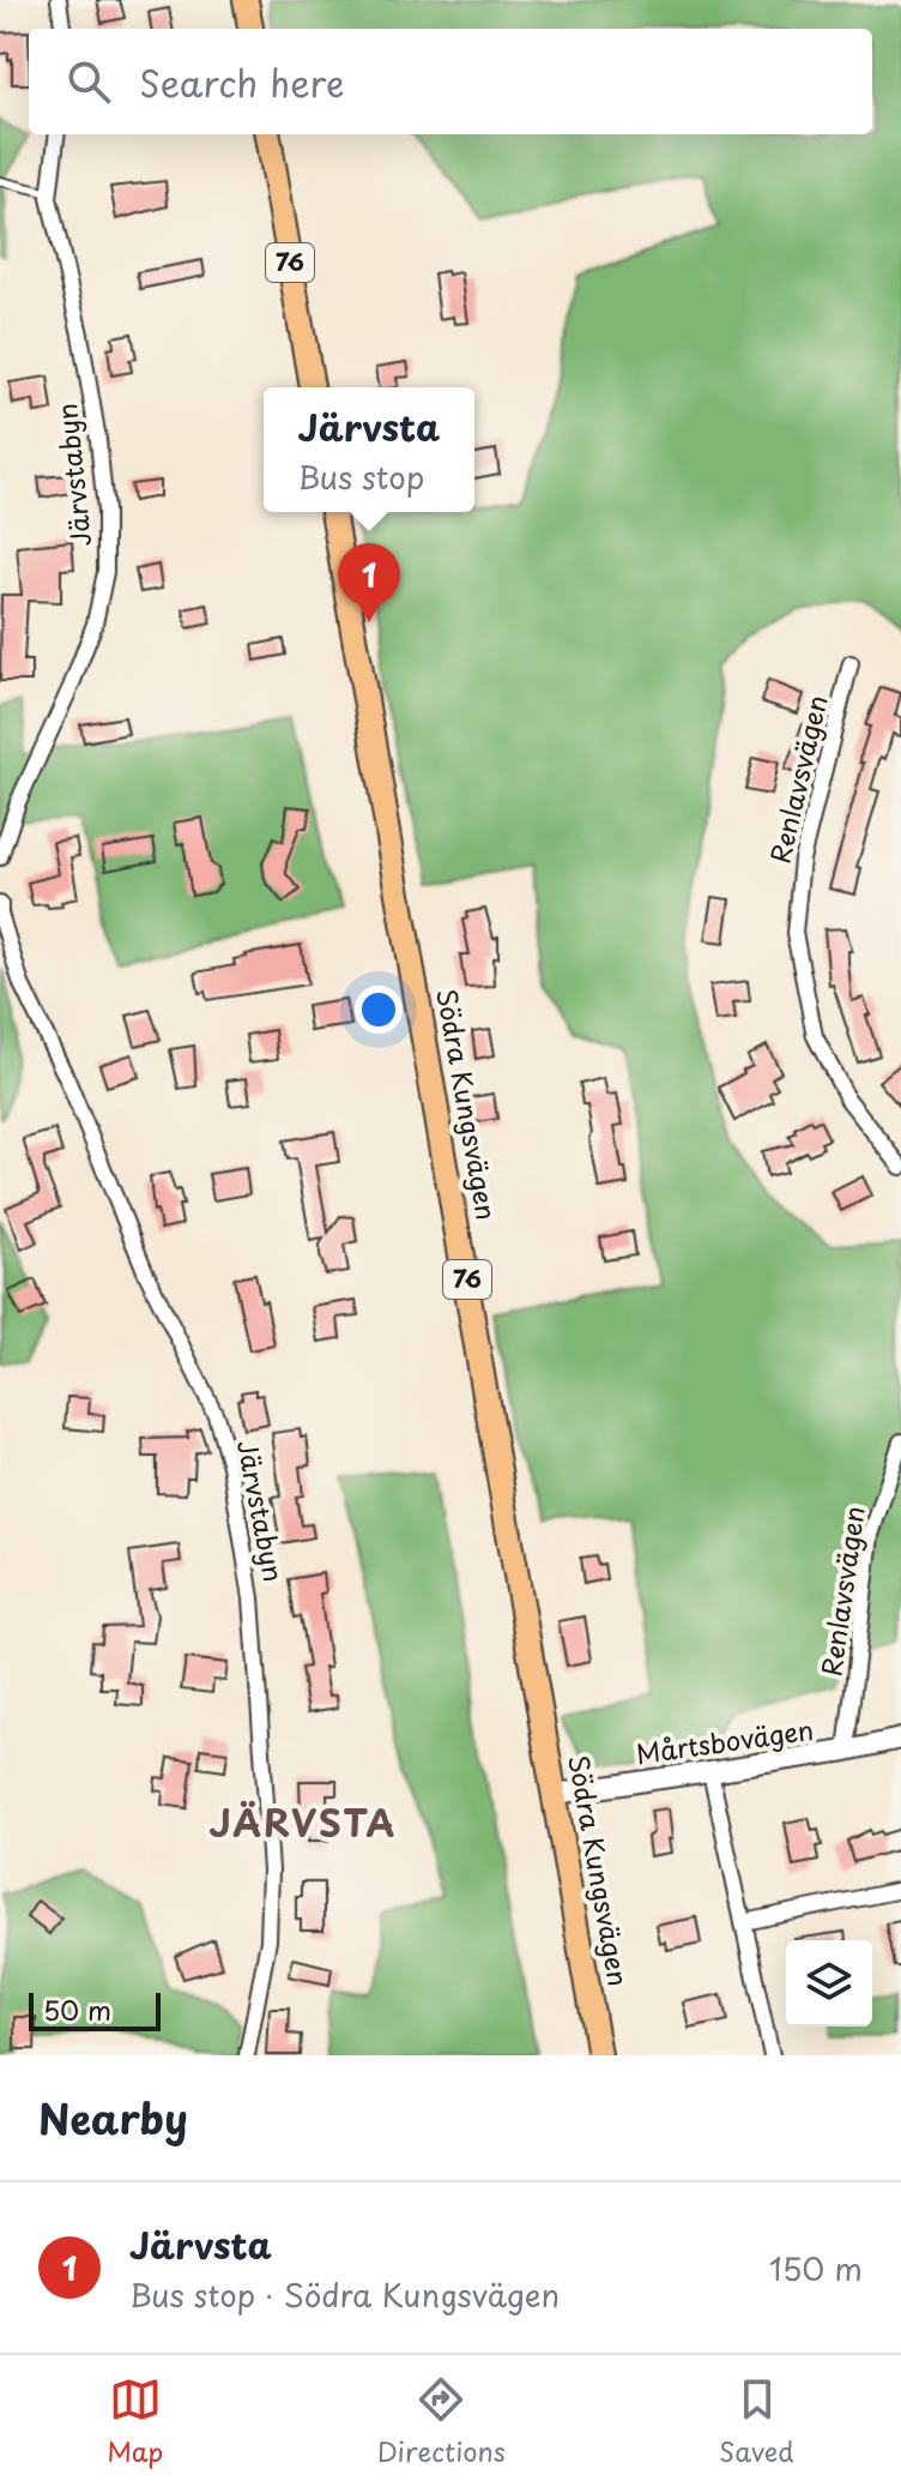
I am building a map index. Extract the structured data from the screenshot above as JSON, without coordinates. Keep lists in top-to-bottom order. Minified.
{"streets":{"main road":["76","Södra Kungsvägen"],"street":["Järvstabyn","Renlavsvägen","Mårtsbovägen"]},"crossings":[["Renlavsvägen","Mårtsbovägen"],["Södra Kungsvägen","Mårtsbovägen"]],"districts":["JÄRVSTA"],"scale_bar":"50 m","page":{"search":"Search here","popup":["Järvsta","Bus stop"],"pins":"1","scale":"50 m","heading":"Nearby","list":[{"mark":"1","name":"Järvsta","note":"Bus stop · Södra Kungsvägen","value":"150 m"}],"nav":["Map","Directions","Saved"]}}
